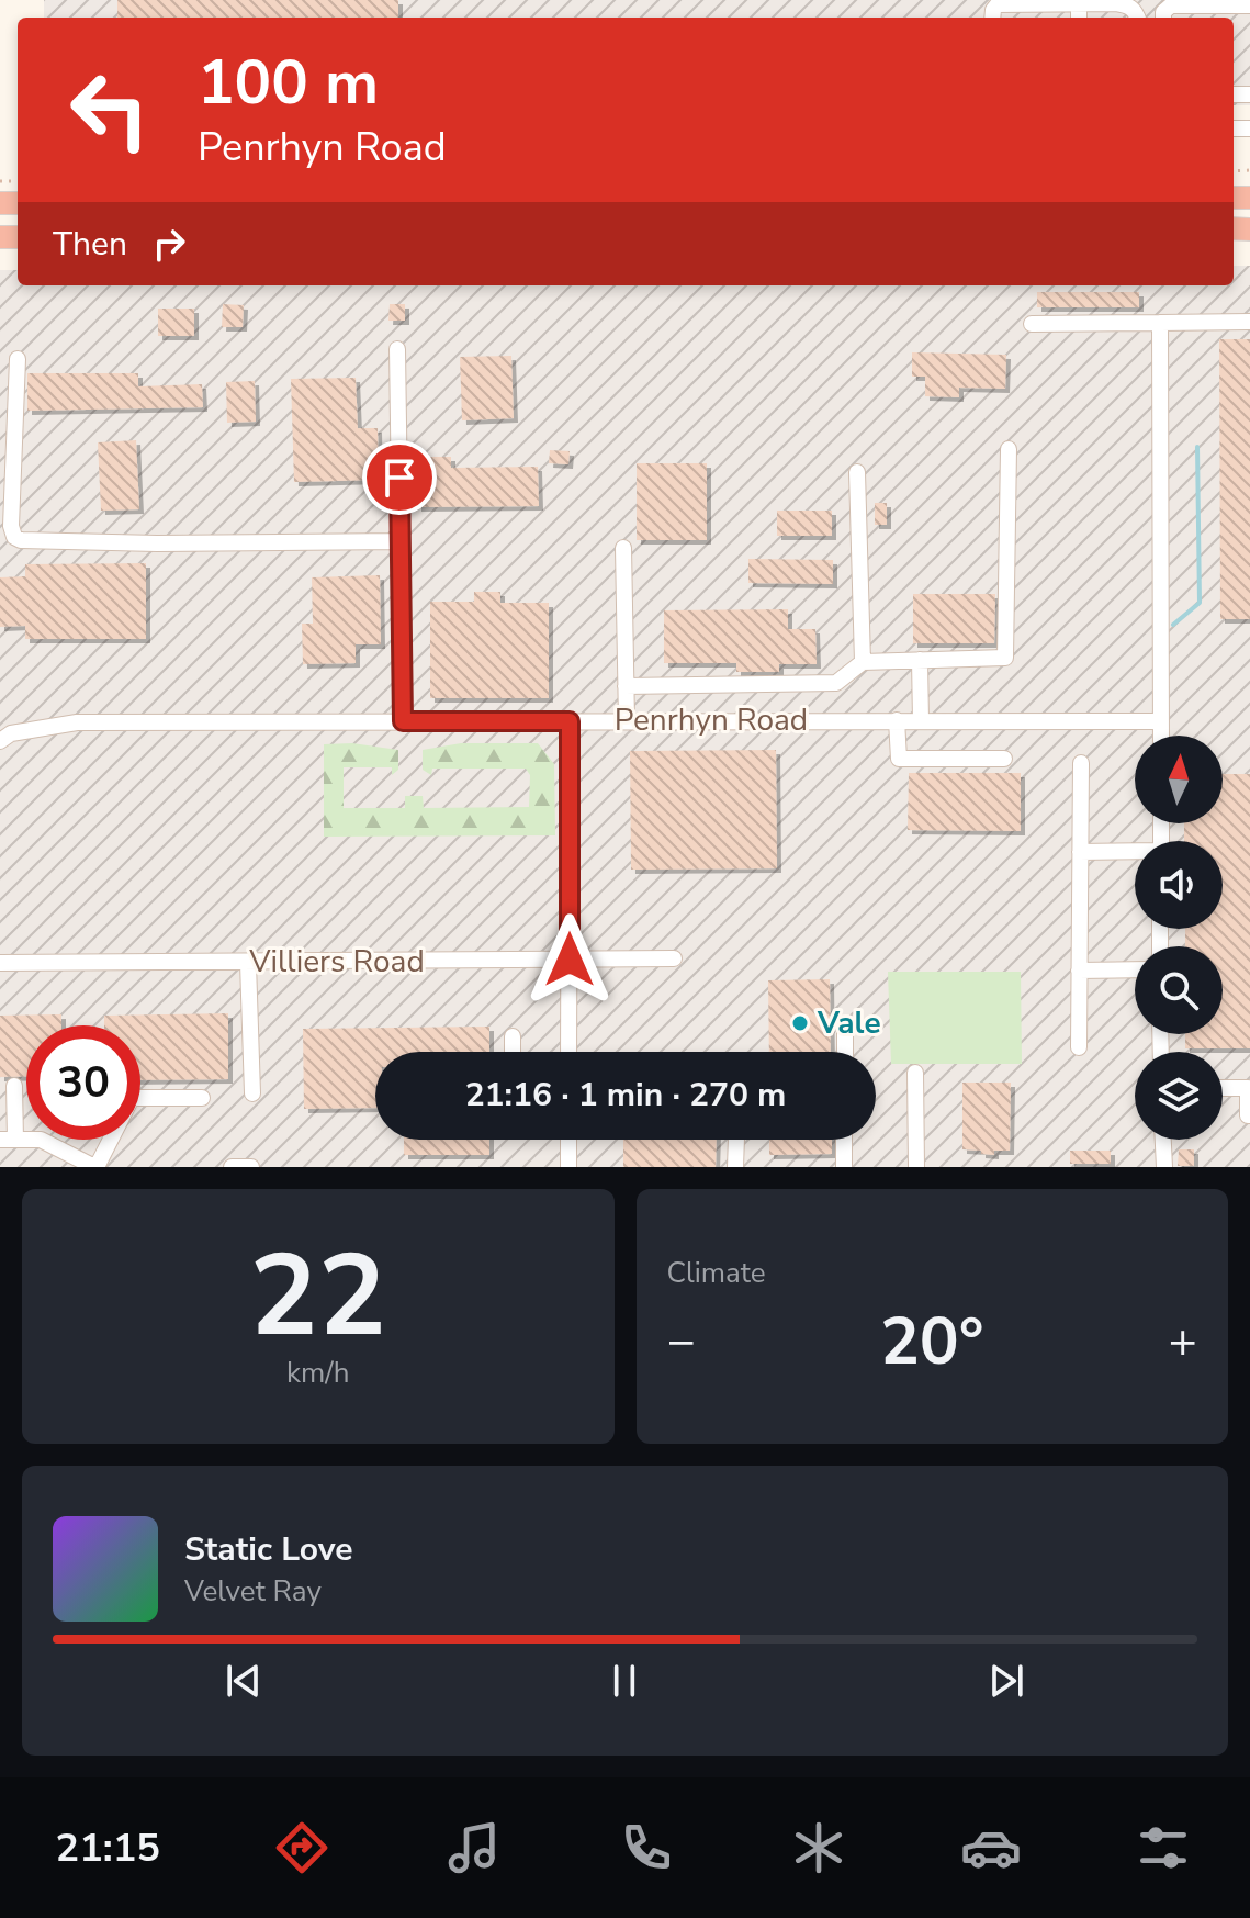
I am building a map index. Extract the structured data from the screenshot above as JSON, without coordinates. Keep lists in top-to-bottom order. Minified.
{"streets":{"street":["Penrhyn Road","Villiers Road"]},"places":["Vale"],"north":"top","page":{"turn":["100 m","Penrhyn Road"],"then":"Then","limit":"30","trip":"21:16 · 1 min · 270 m","tile":[["22","km/h"],"Climate"],"heat":["−","20°","+"],"song":["Static Love","Velvet Ray"],"tabs":"21:15"}}
